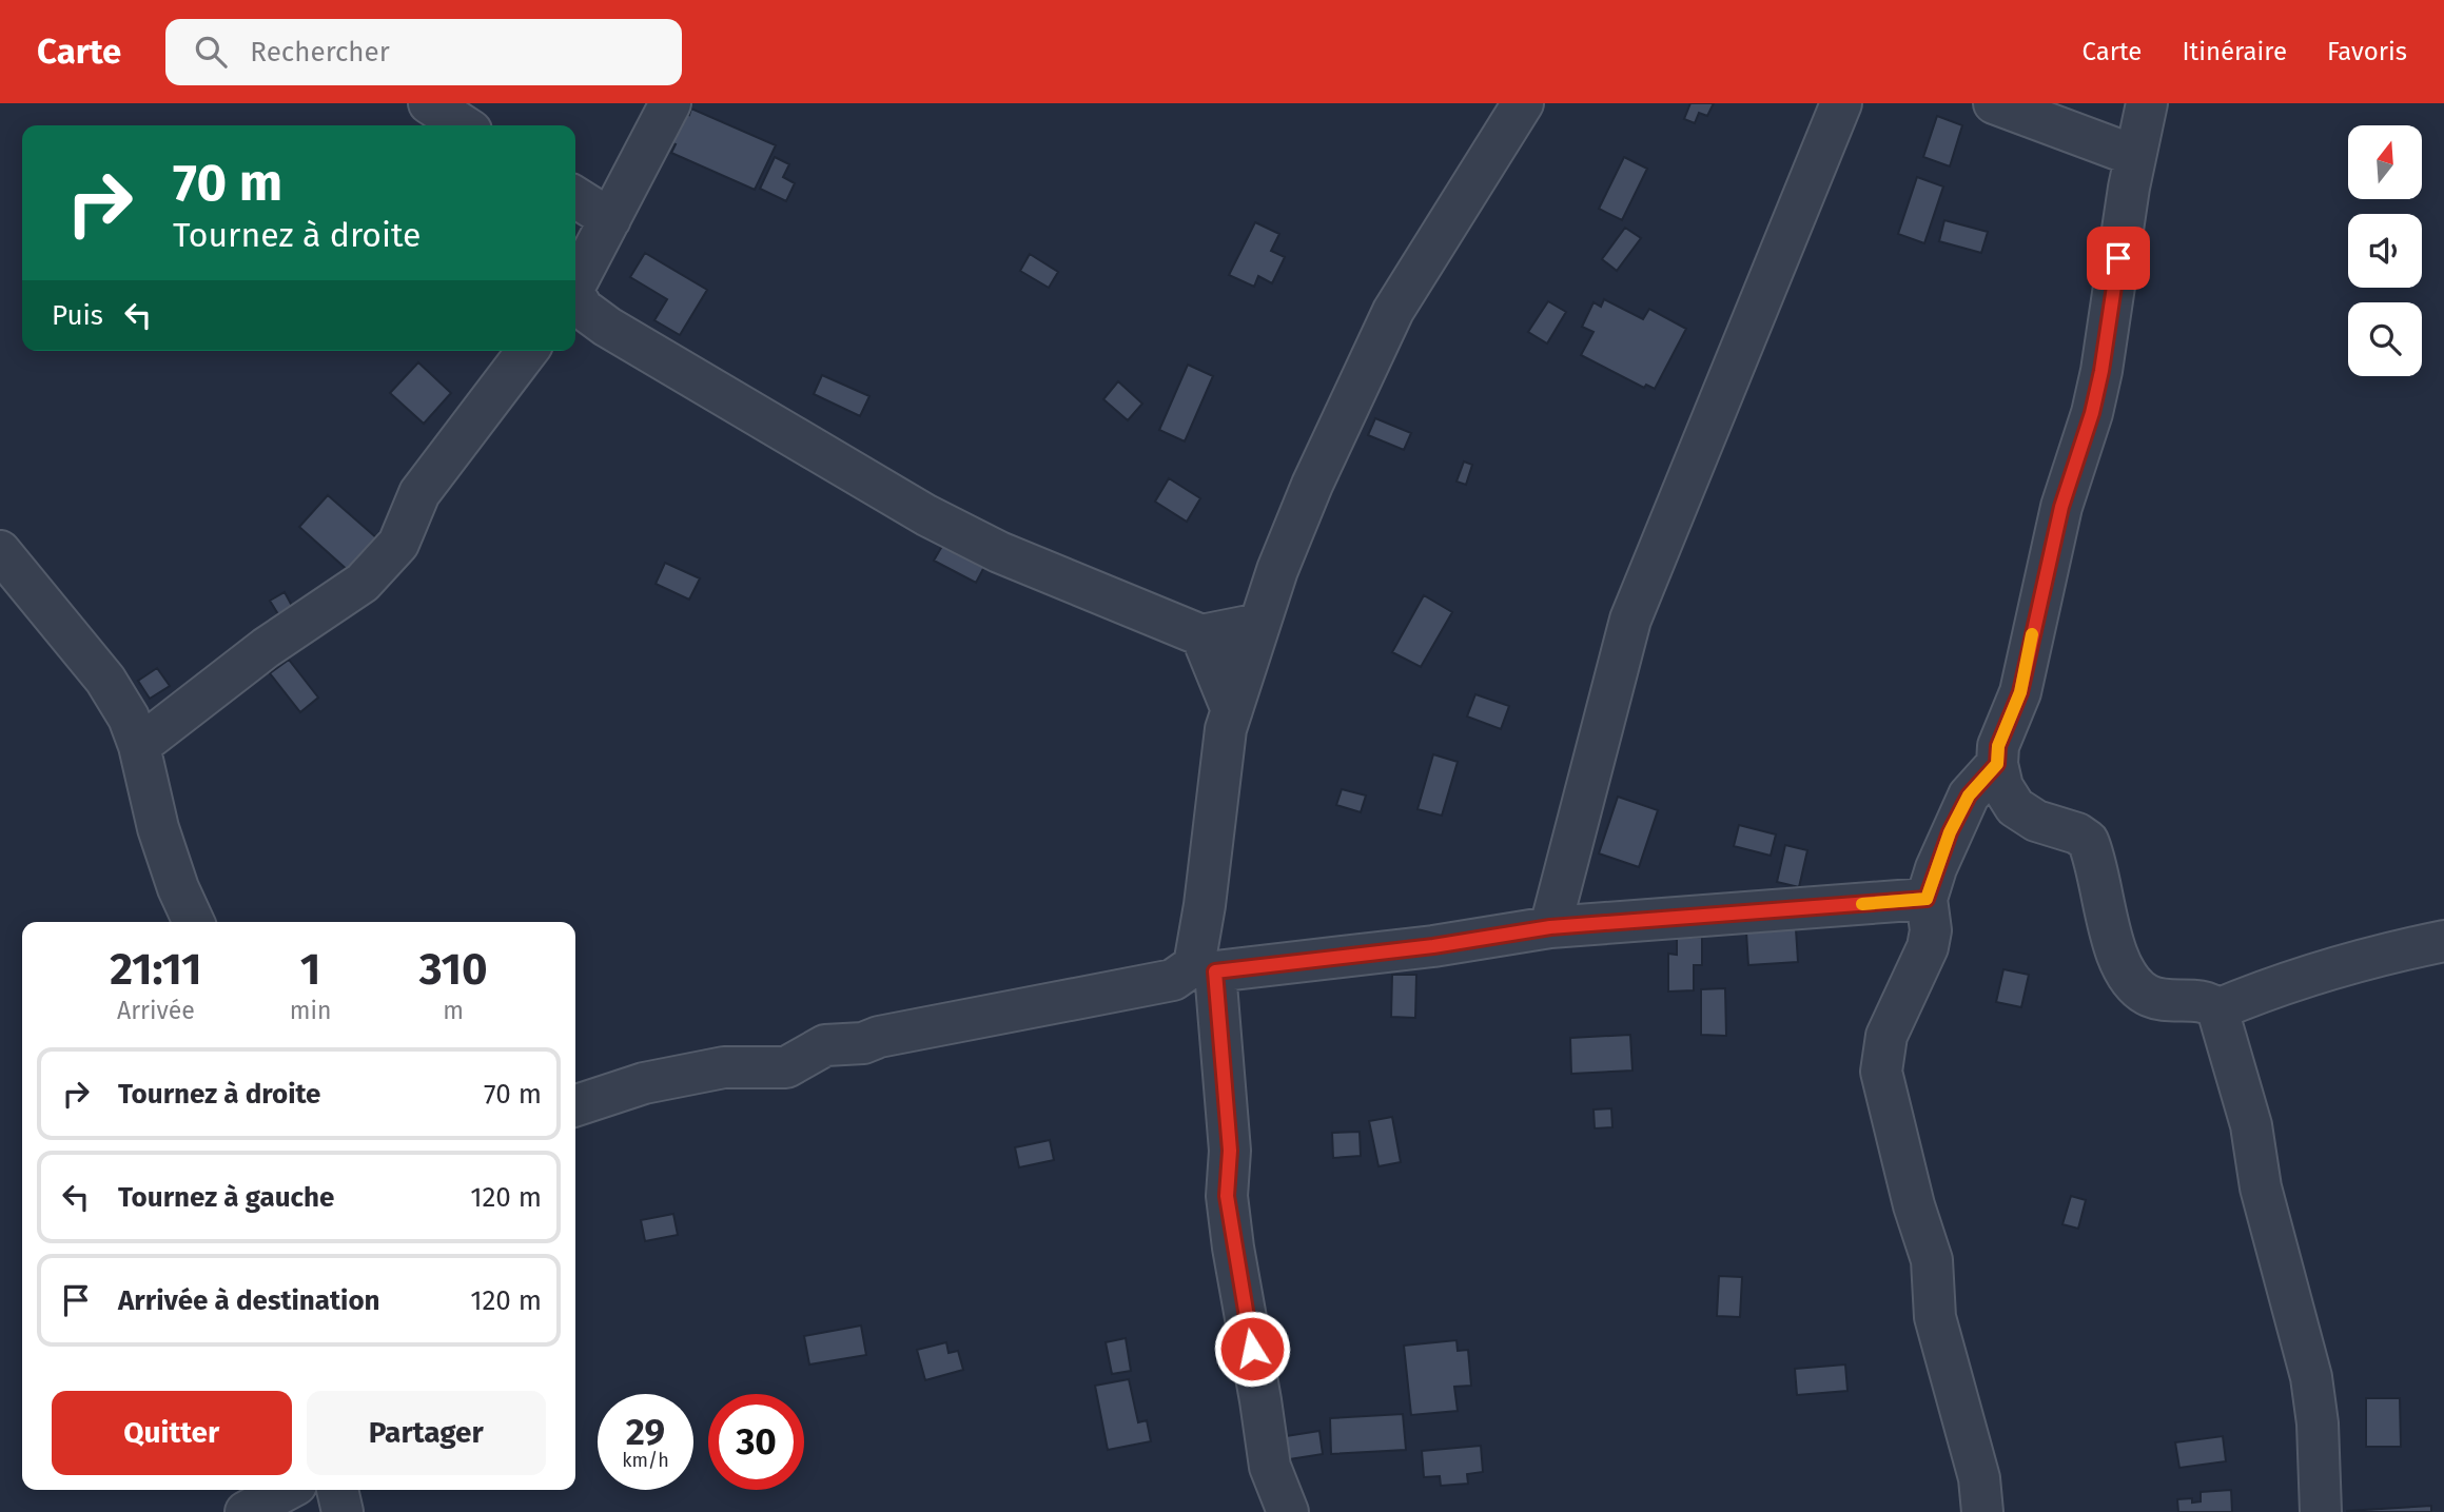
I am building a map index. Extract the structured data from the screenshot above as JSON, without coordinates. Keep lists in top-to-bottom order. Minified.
{"north":"top","page":{"header":"Carte","search":"Rechercher","nav":["Carte","Itinéraire","Favoris"],"turn":["70 m","Tournez à droite"],"then":"Puis","eta":["21:11","Arrivée","1","min","310","m"],"list":[{"name":"Tournez à droite","value":"70 m"},{"name":"Tournez à gauche","value":"120 m"},{"name":"Arrivée à destination","value":"120 m"}],"buttons":["Quitter","Partager"],"speed":"29 km/h","limit":"30"}}
